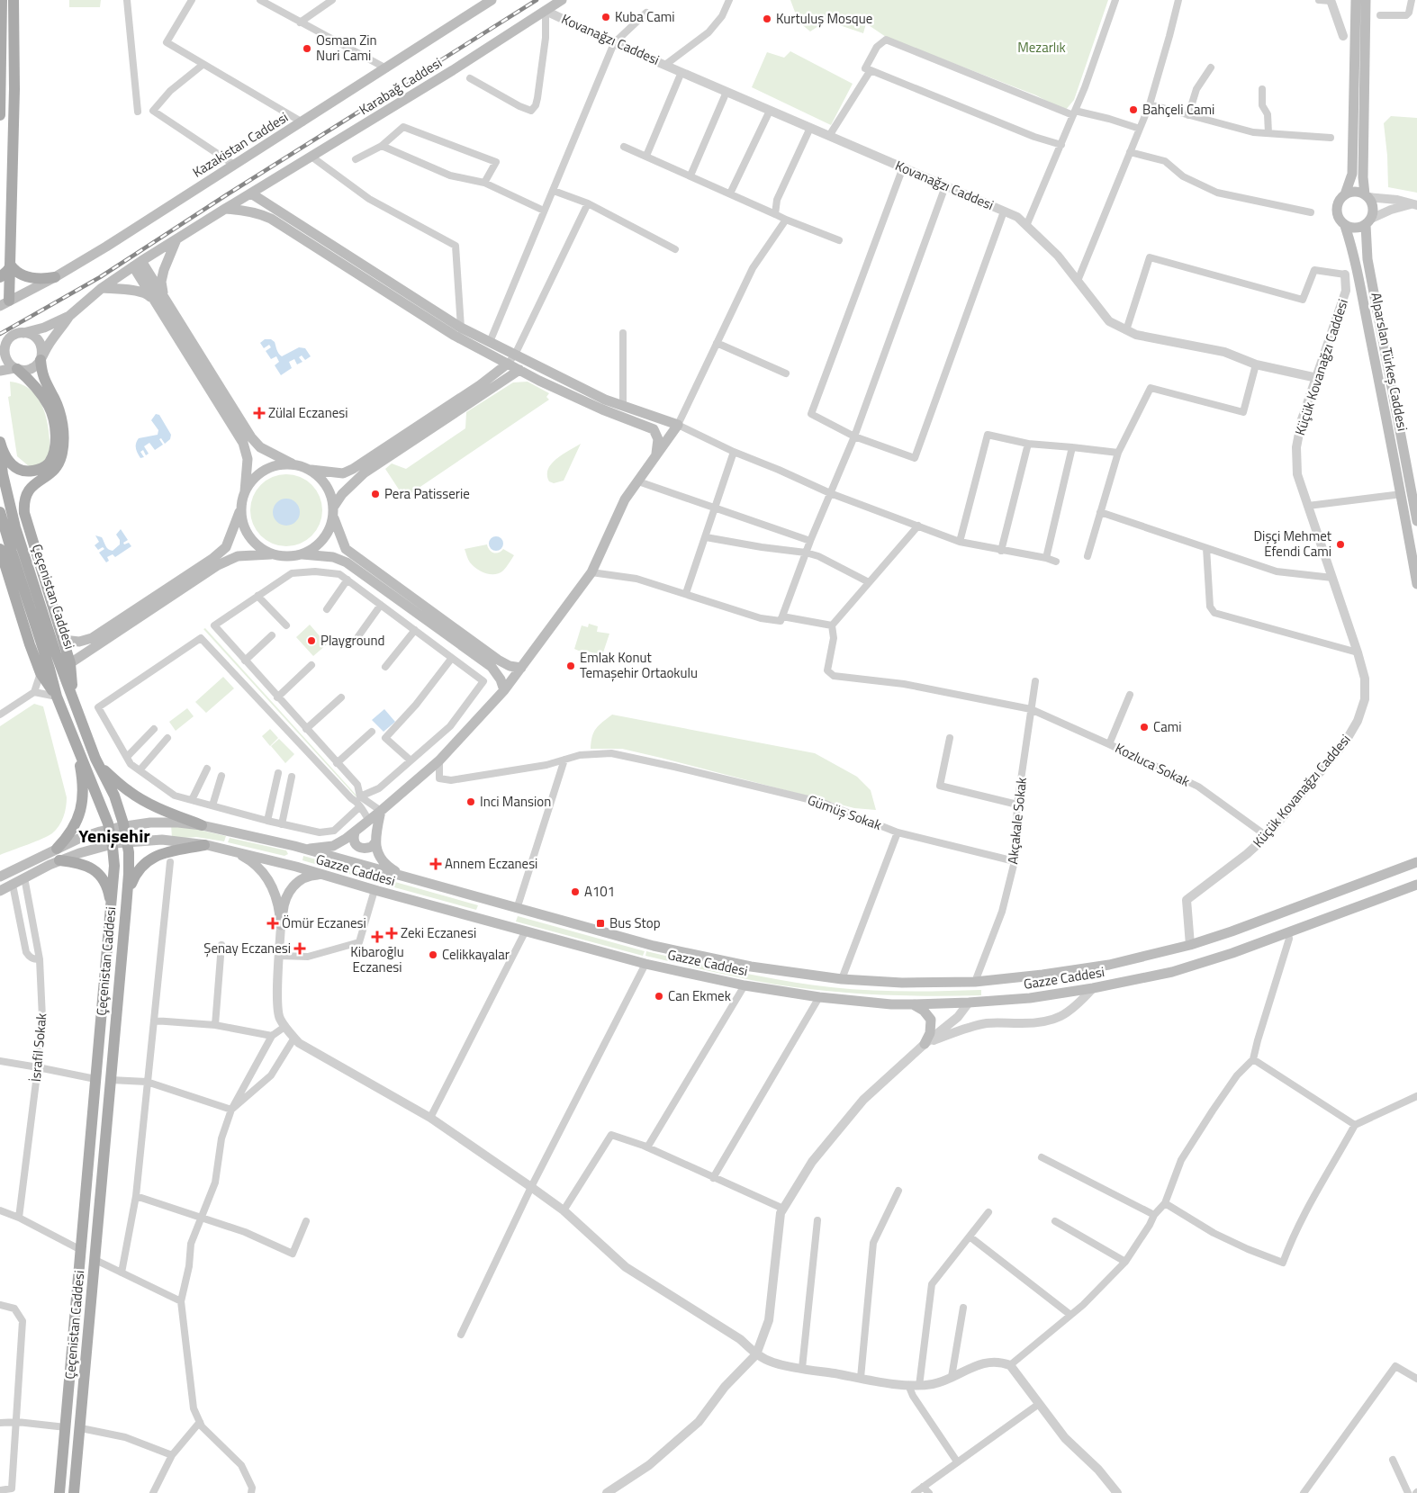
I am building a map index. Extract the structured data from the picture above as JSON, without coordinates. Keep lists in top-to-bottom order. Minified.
{"streets":{"main road":["Karabağ Caddesi","Kazakistan Caddesi","Alparslan Türkeş Caddesi","Çeçenistan Caddesi","Gazze Caddesi"],"street":["Kovanağzı Caddesi","Küçük Kovanağzı Caddesi","Kozluca Sokak","Gümüş Sokak","Akçakale Sokak","İsrafil Sokak"]},"crossings":[["Kovanağzı Caddesi","Karabağ Caddesi"],["Kovanağzı Caddesi","Küçük Kovanağzı Caddesi"],["Küçük Kovanağzı Caddesi","Kozluca Sokak"],["Küçük Kovanağzı Caddesi","Gazze Caddesi"],["Çeçenistan Caddesi","Gazze Caddesi"],["Kozluca Sokak","Akçakale Sokak"],["Gümüş Sokak","Akçakale Sokak"],["Akçakale Sokak","Gazze Caddesi"],["Gazze Caddesi","İsrafil Sokak"]],"districts":["Yenişehir"],"parks":["Mezarlık"],"places":{"other":["Kuba Cami","Kurtuluş Mosque","Osman Zin Nuri Cami","Bahçeli Cami","Pera Patisserie","Dişçi Mehmet Efendi Cami","Playground","Emlak Konut Temaşehir Ortaokulu","Cami","Inci Mansion","A101","Celikkayalar","Can Ekmek"],"health":["Zülal Eczanesi","Annem Eczanesi","Ömür Eczanesi","Zeki Eczanesi","Kibaroğlu Eczanesi","Şenay Eczanesi"],"transit":["Bus Stop"]}}
